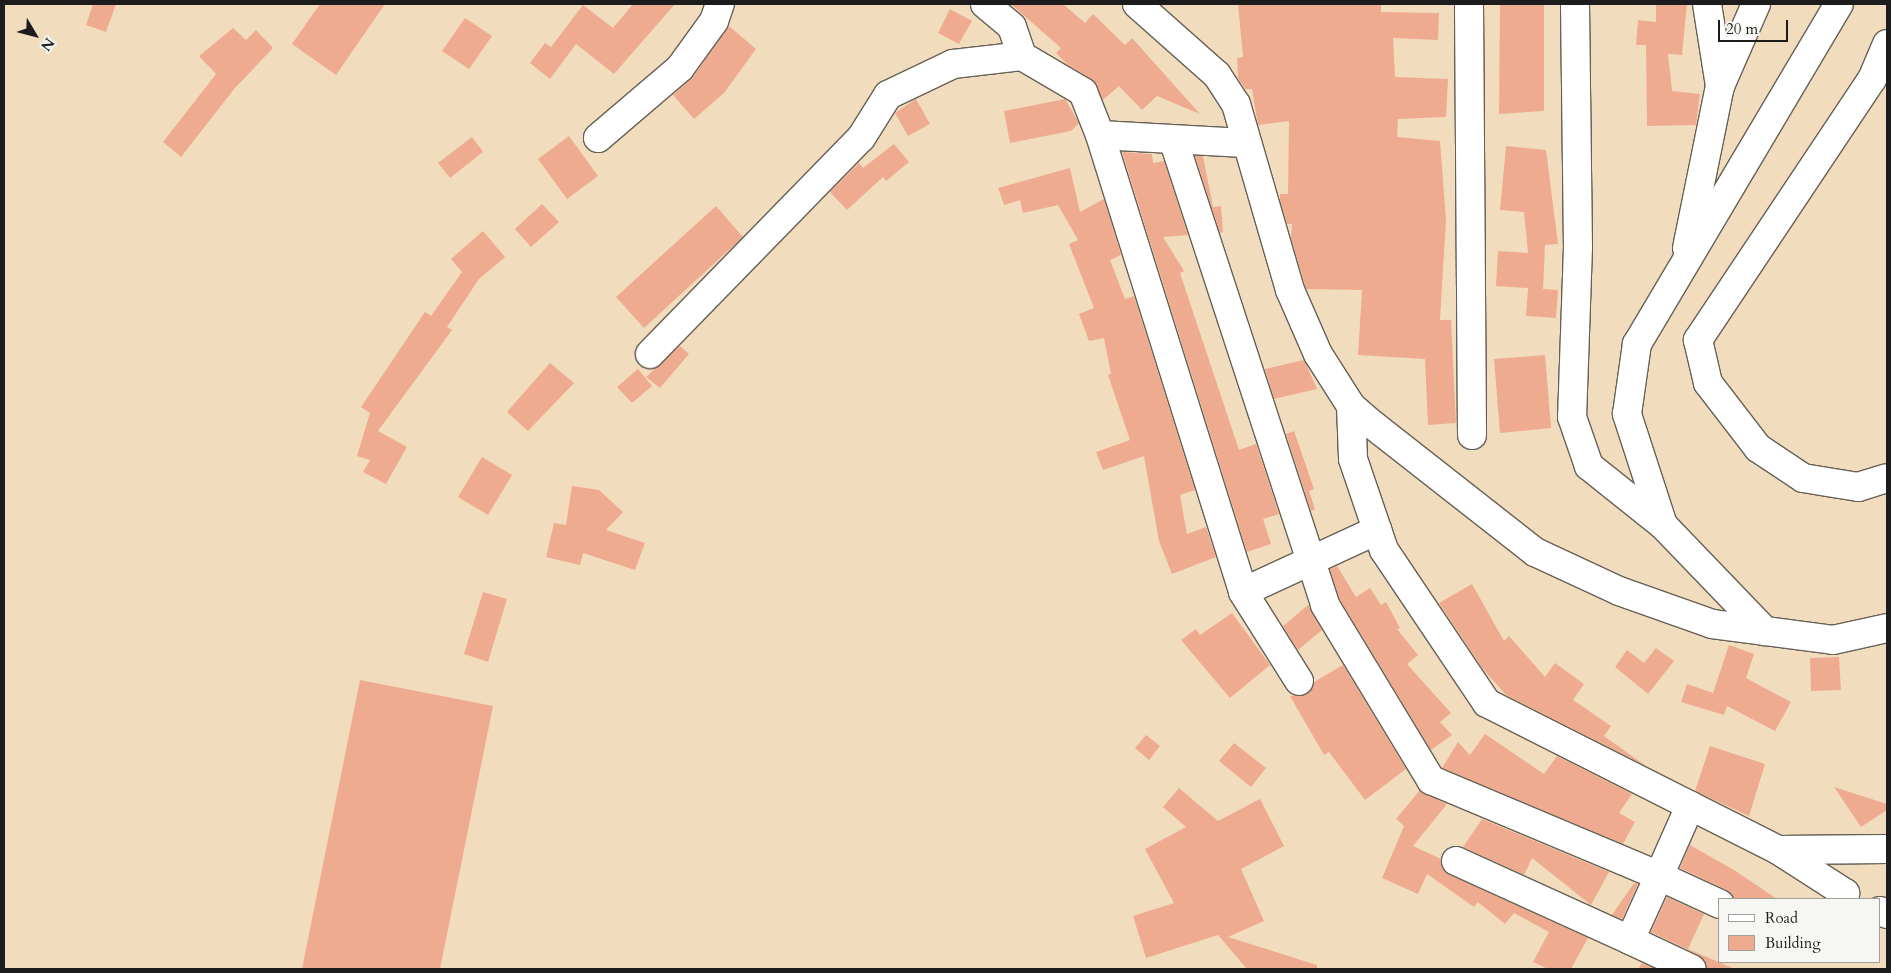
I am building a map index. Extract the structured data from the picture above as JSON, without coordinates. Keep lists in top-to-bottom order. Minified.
{"legend":["Road","Building"],"scale_bar":"20 m","north":"bottom right"}
